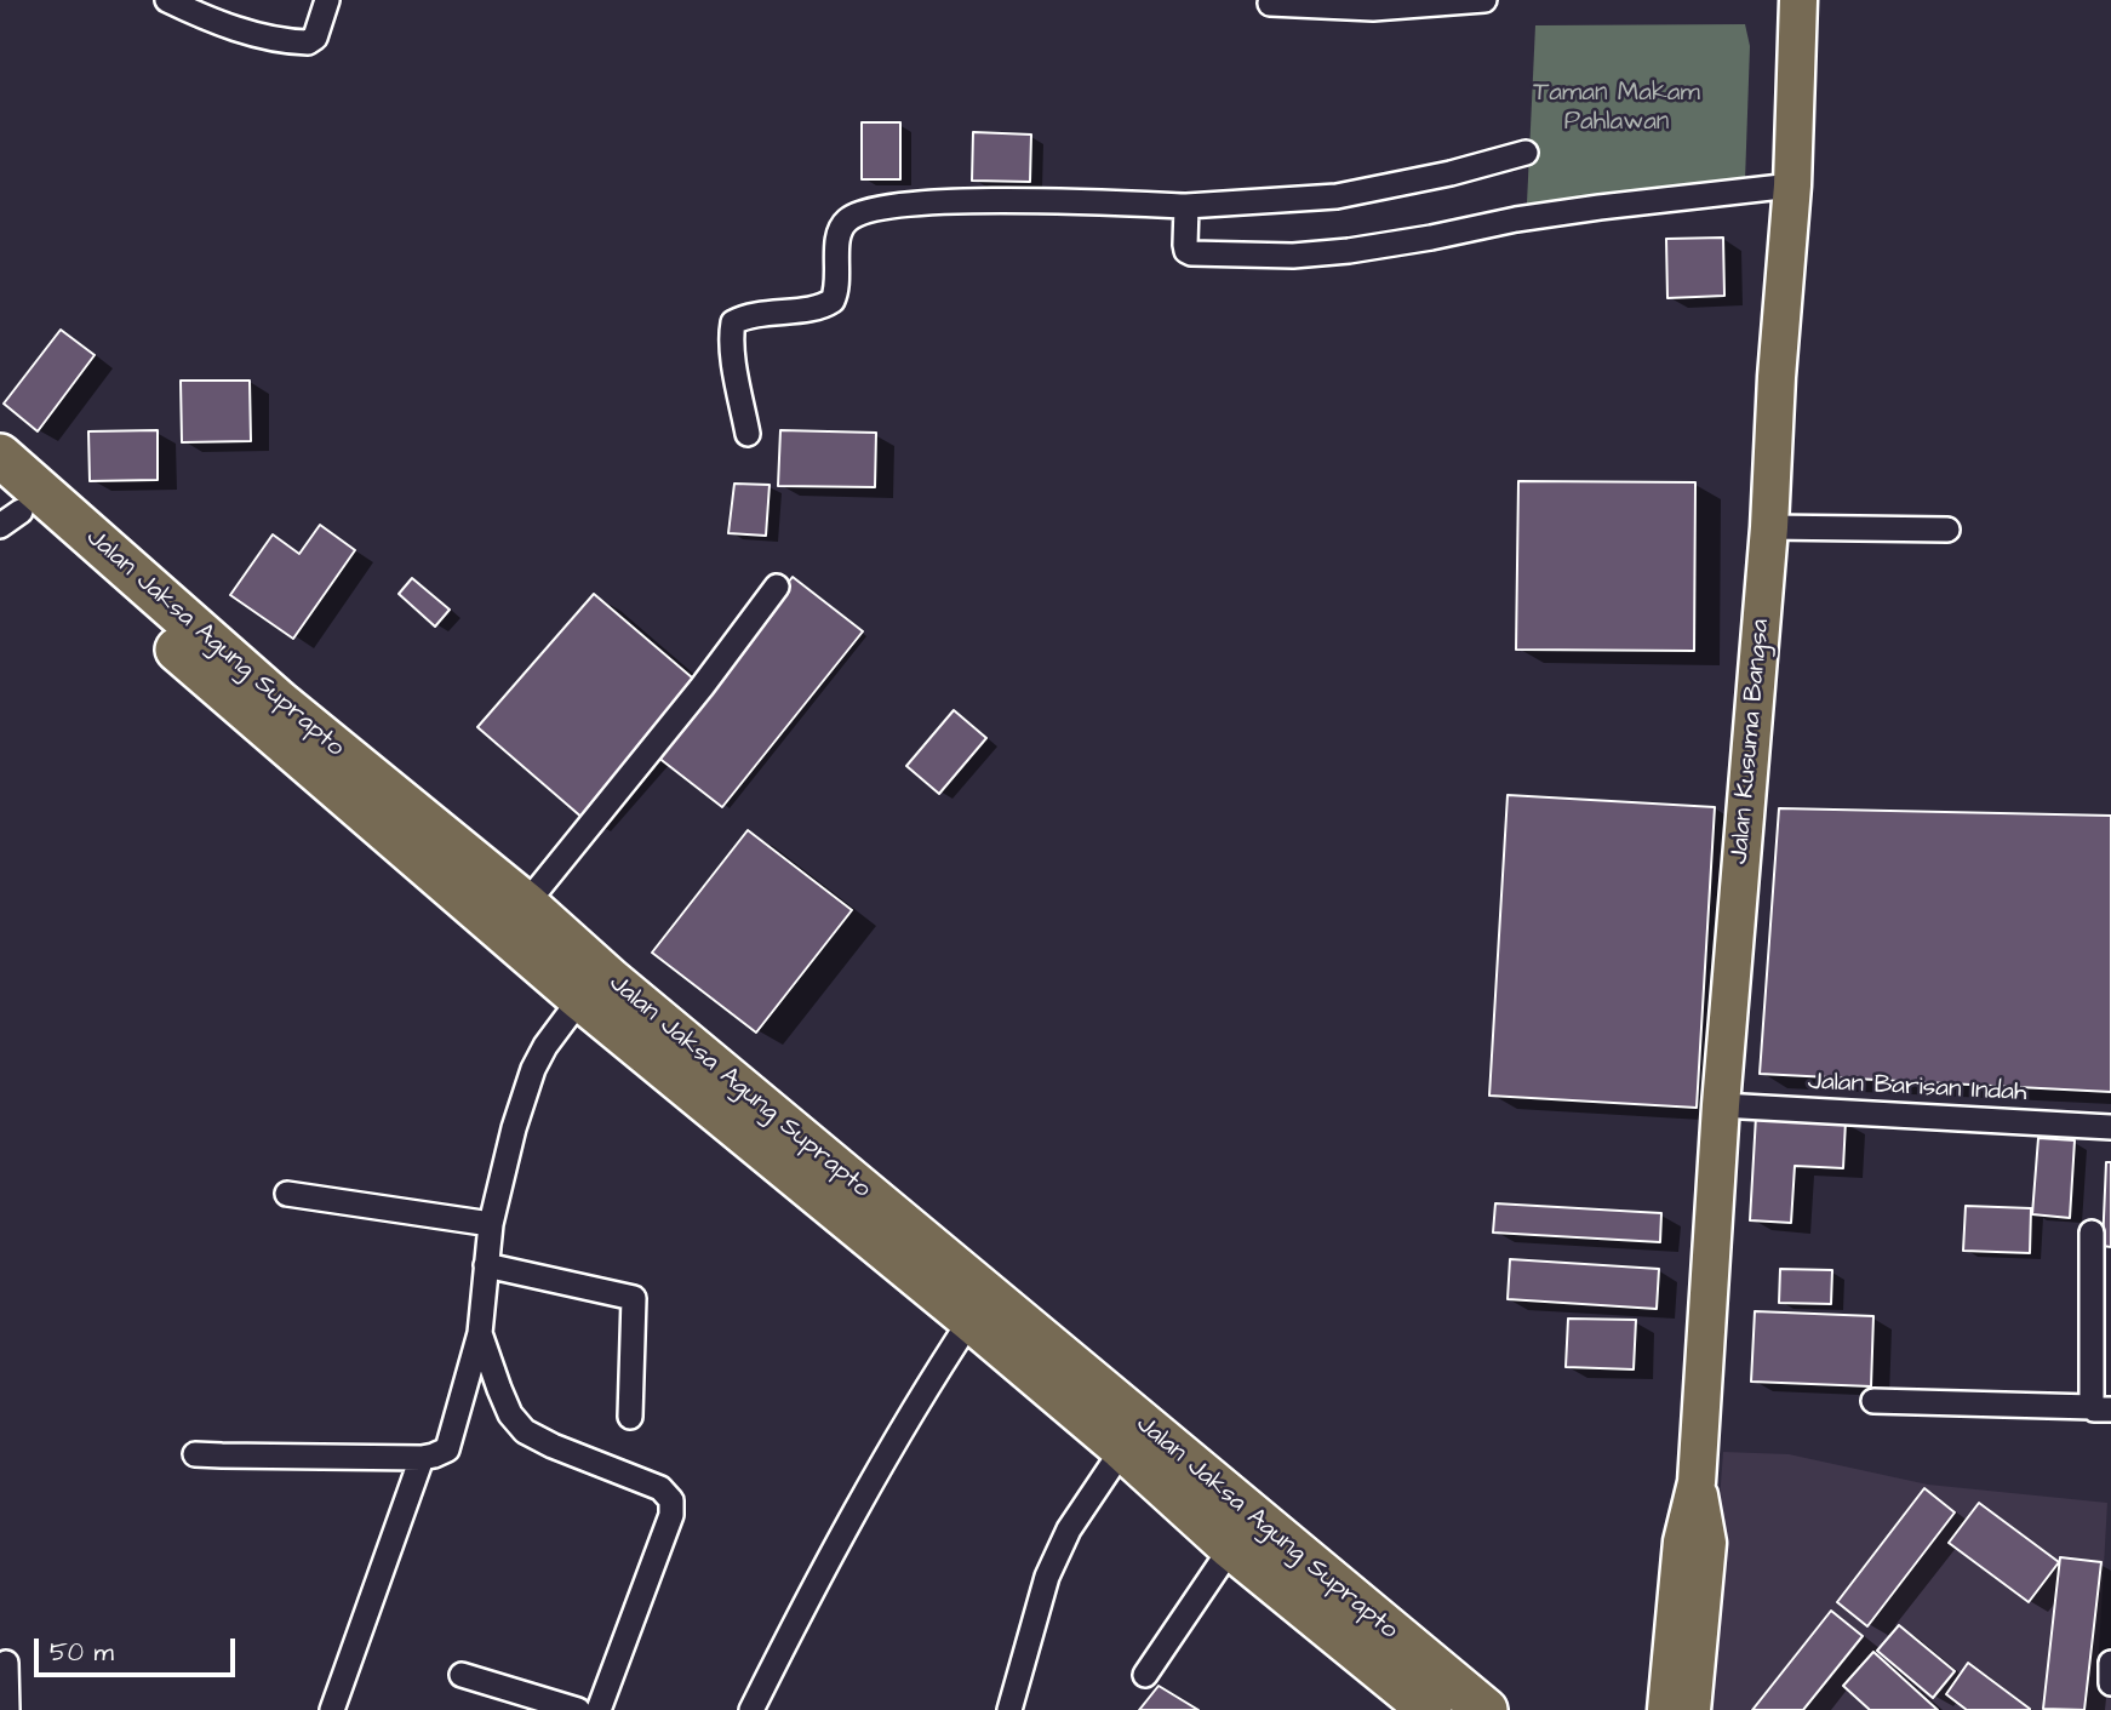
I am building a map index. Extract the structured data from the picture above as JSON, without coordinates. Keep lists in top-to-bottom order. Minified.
{"streets":{"highway":["Jalan Jaksa Agung Suprapto"],"main road":["Jalan Kusuma Bangsa"],"street":["Jalan Barisan Indah"]},"crossings":[["Jalan Kusuma Bangsa","Jalan Barisan Indah"]],"parks":["Taman Makam Pahlawan"],"scale_bar":"50 m"}
